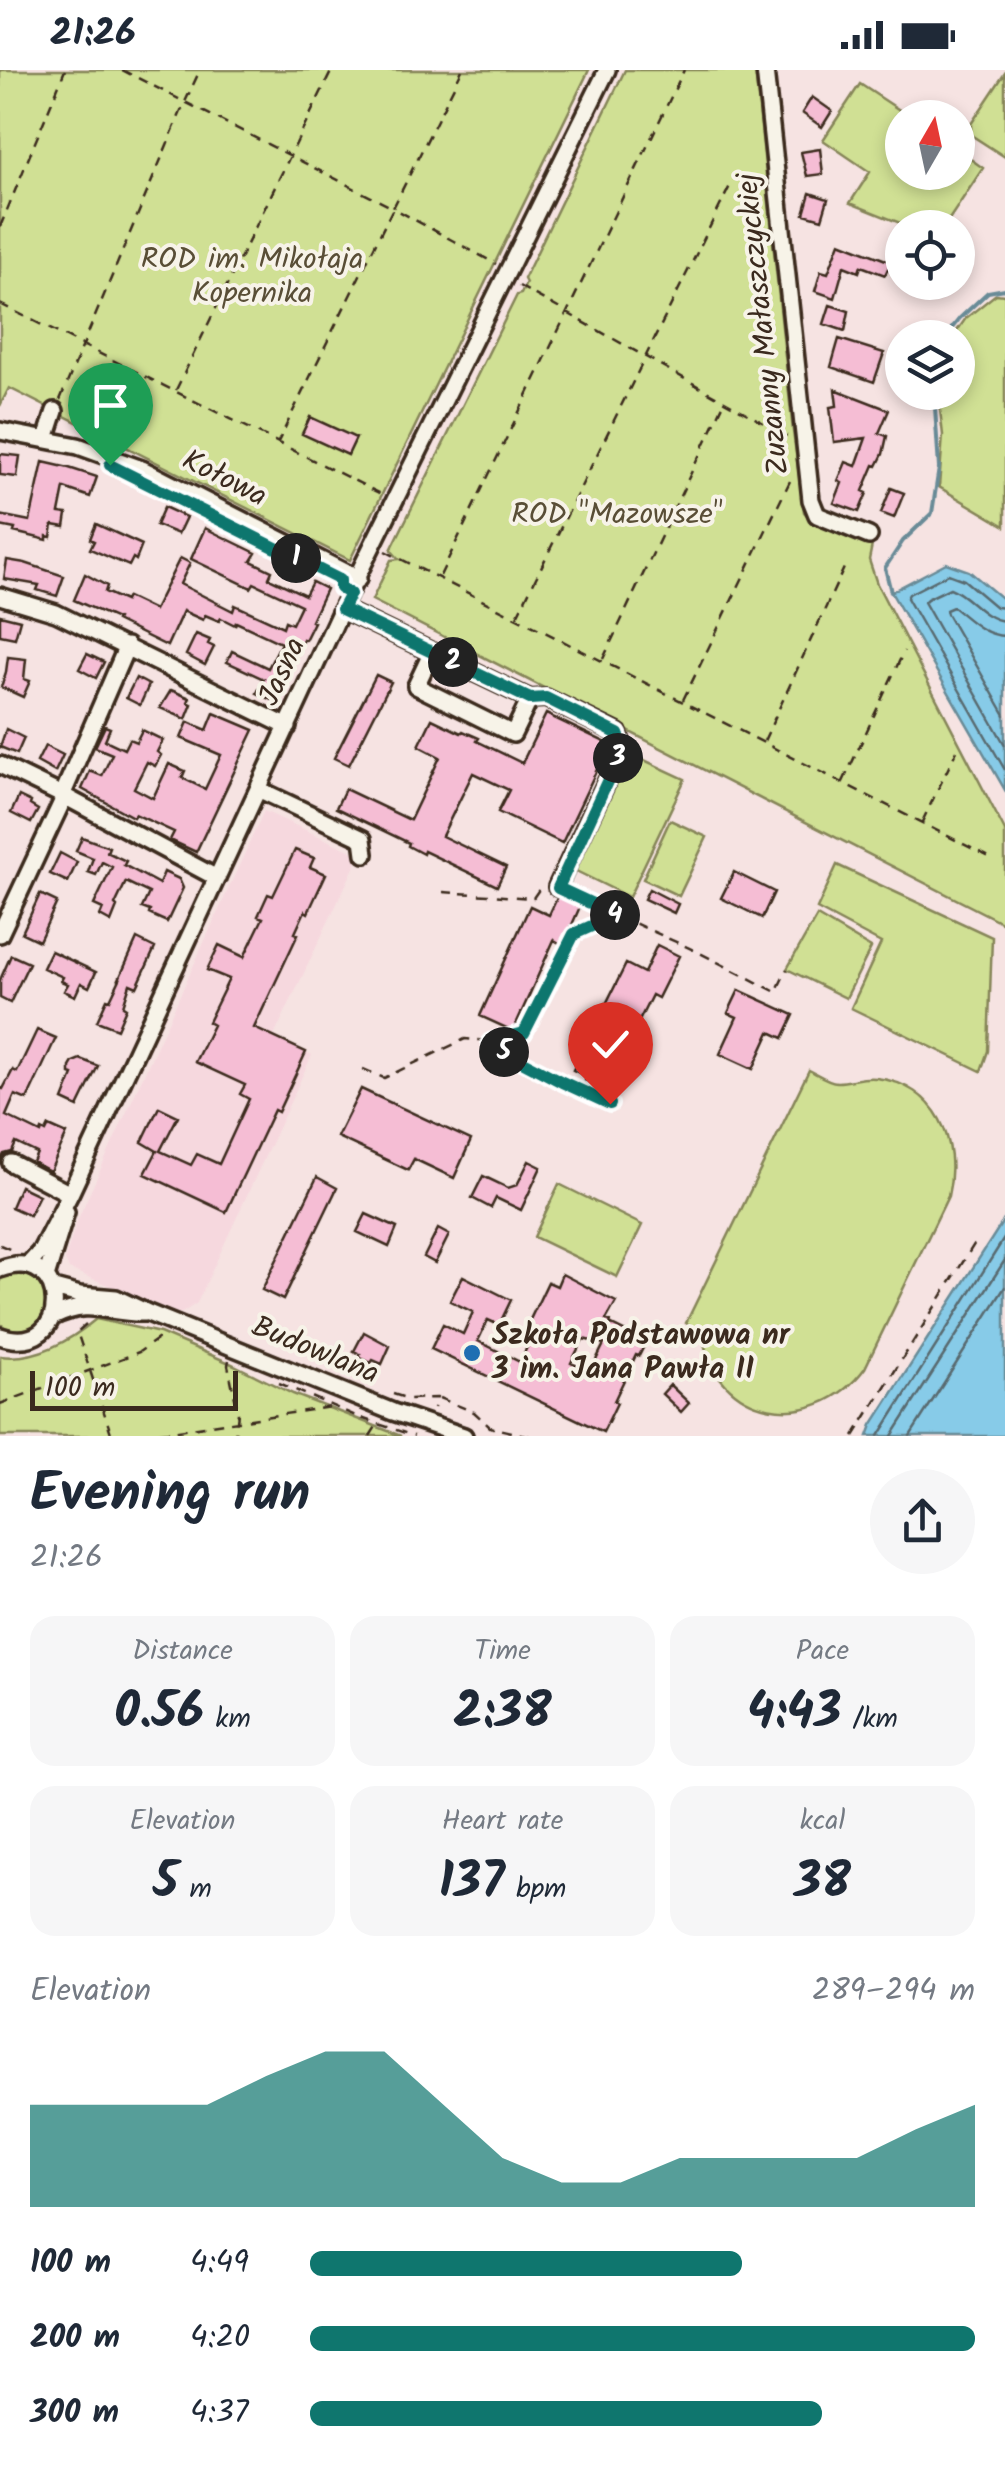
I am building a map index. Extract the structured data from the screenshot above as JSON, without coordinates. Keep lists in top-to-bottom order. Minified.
{"streets":{"street":["Zuzanny Małaszczyckiej","Kołowa","Jasna","Budowlana"]},"crossings":[["Kołowa","Jasna"],["Jasna","Budowlana"]],"parks":["ROD im. Mikołaja Kopernika","ROD \"Mazowsze\""],"places":["Szkoła Podstawowa nr 3 im. Jana Pawła II"],"scale_bar":"100 m","north":"top","page":{"status":"21:26","pins":["1","2","3","4","5"],"scale":"100 m","heading":["Evening run","21:26"],"stats":[["Distance","0.56 km"],["Time","2:38"],["Pace","4:43 /km"],["Elevation","5 m"],["Heart rate","137 bpm"],["kcal","38"]],"chart":["Elevation","289–294 m"],"list":[{"name":"100 m","note":"4:49"},{"name":"200 m","note":"4:20"},{"name":"300 m","note":"4:37"}]}}
